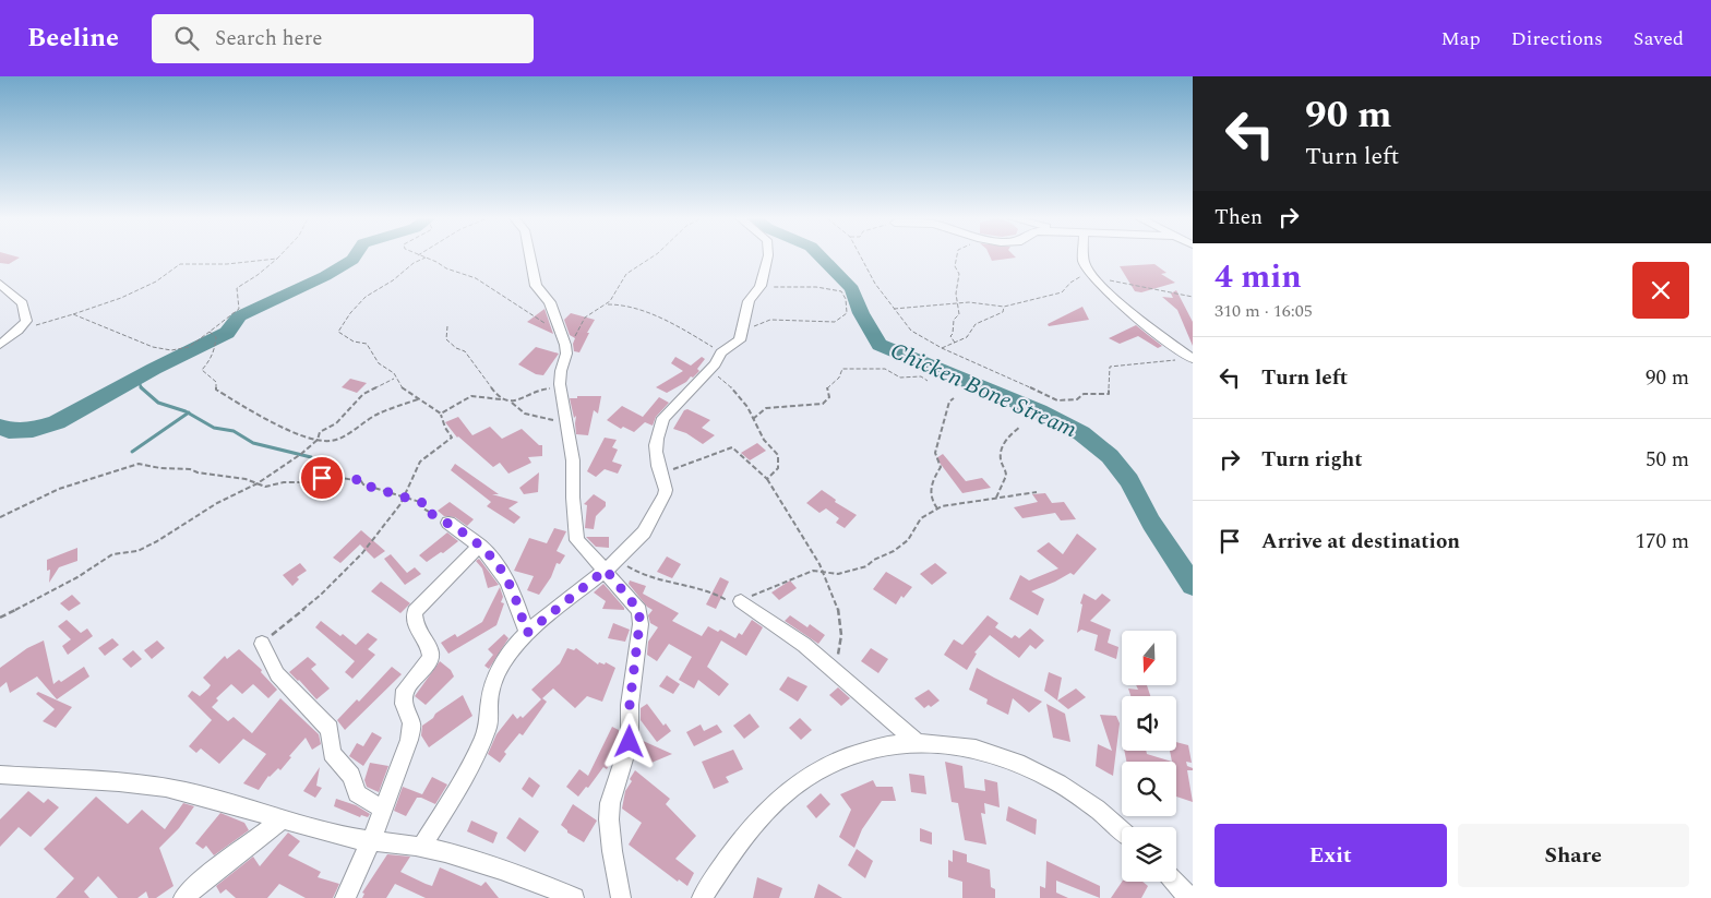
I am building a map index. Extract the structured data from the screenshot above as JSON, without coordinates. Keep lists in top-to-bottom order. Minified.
{"water":["Chicken Bone Stream"],"north":"bottom","page":{"header":"Beeline","search":"Search here","nav":["Map","Directions","Saved"],"turn":["90 m","Turn left"],"then":"Then","heading":["4 min","310 m · 16:05"],"list":[{"name":"Turn left","value":"90 m"},{"name":"Turn right","value":"50 m"},{"name":"Arrive at destination","value":"170 m"}],"buttons":["Exit","Share"]}}
